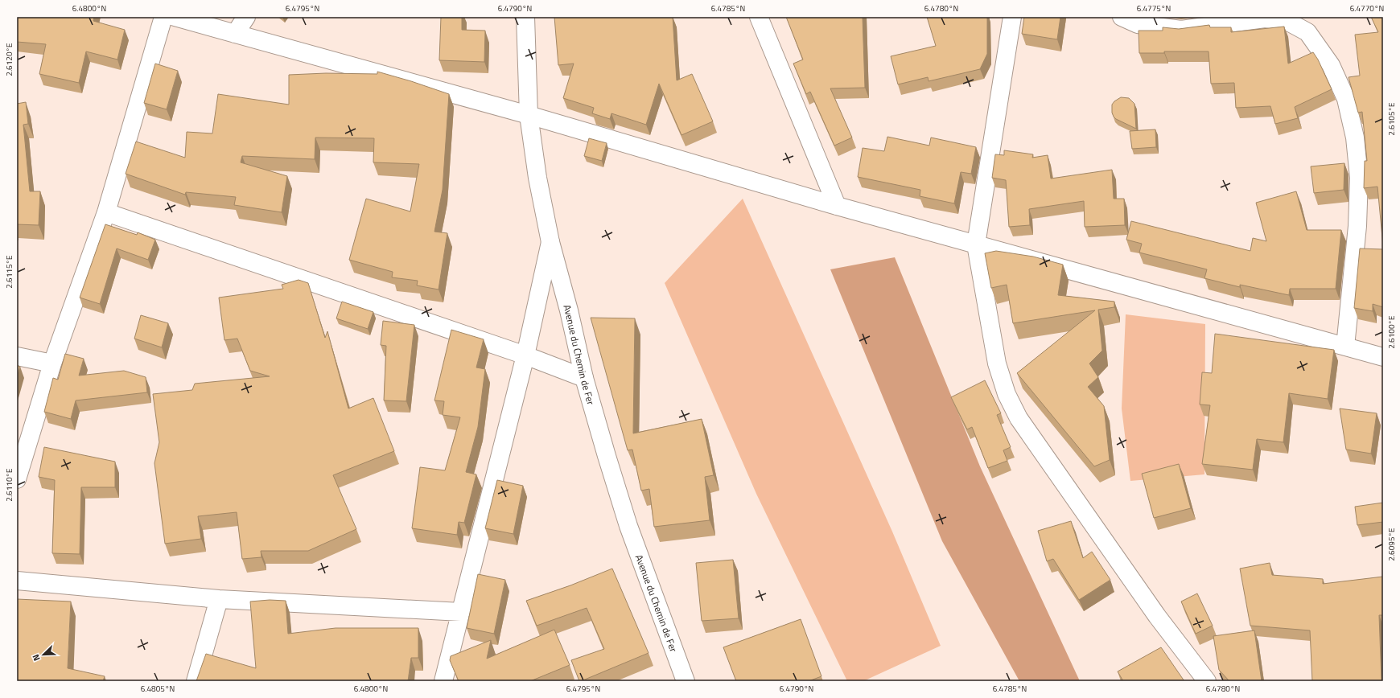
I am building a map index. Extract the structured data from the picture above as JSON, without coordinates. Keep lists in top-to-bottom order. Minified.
{"streets":{"street":["Avenue du Chemin de Fer"]},"north":"bottom left","coordinates":["6.4800°N","6.4795°N","6.4790°N","6.4785°N","6.4780°N","6.4775°N","6.4770°N","2.6120°E","2.6105°E","2.6115°E","2.6100°E","2.6110°E","2.6095°E","6.4805°N"]}
